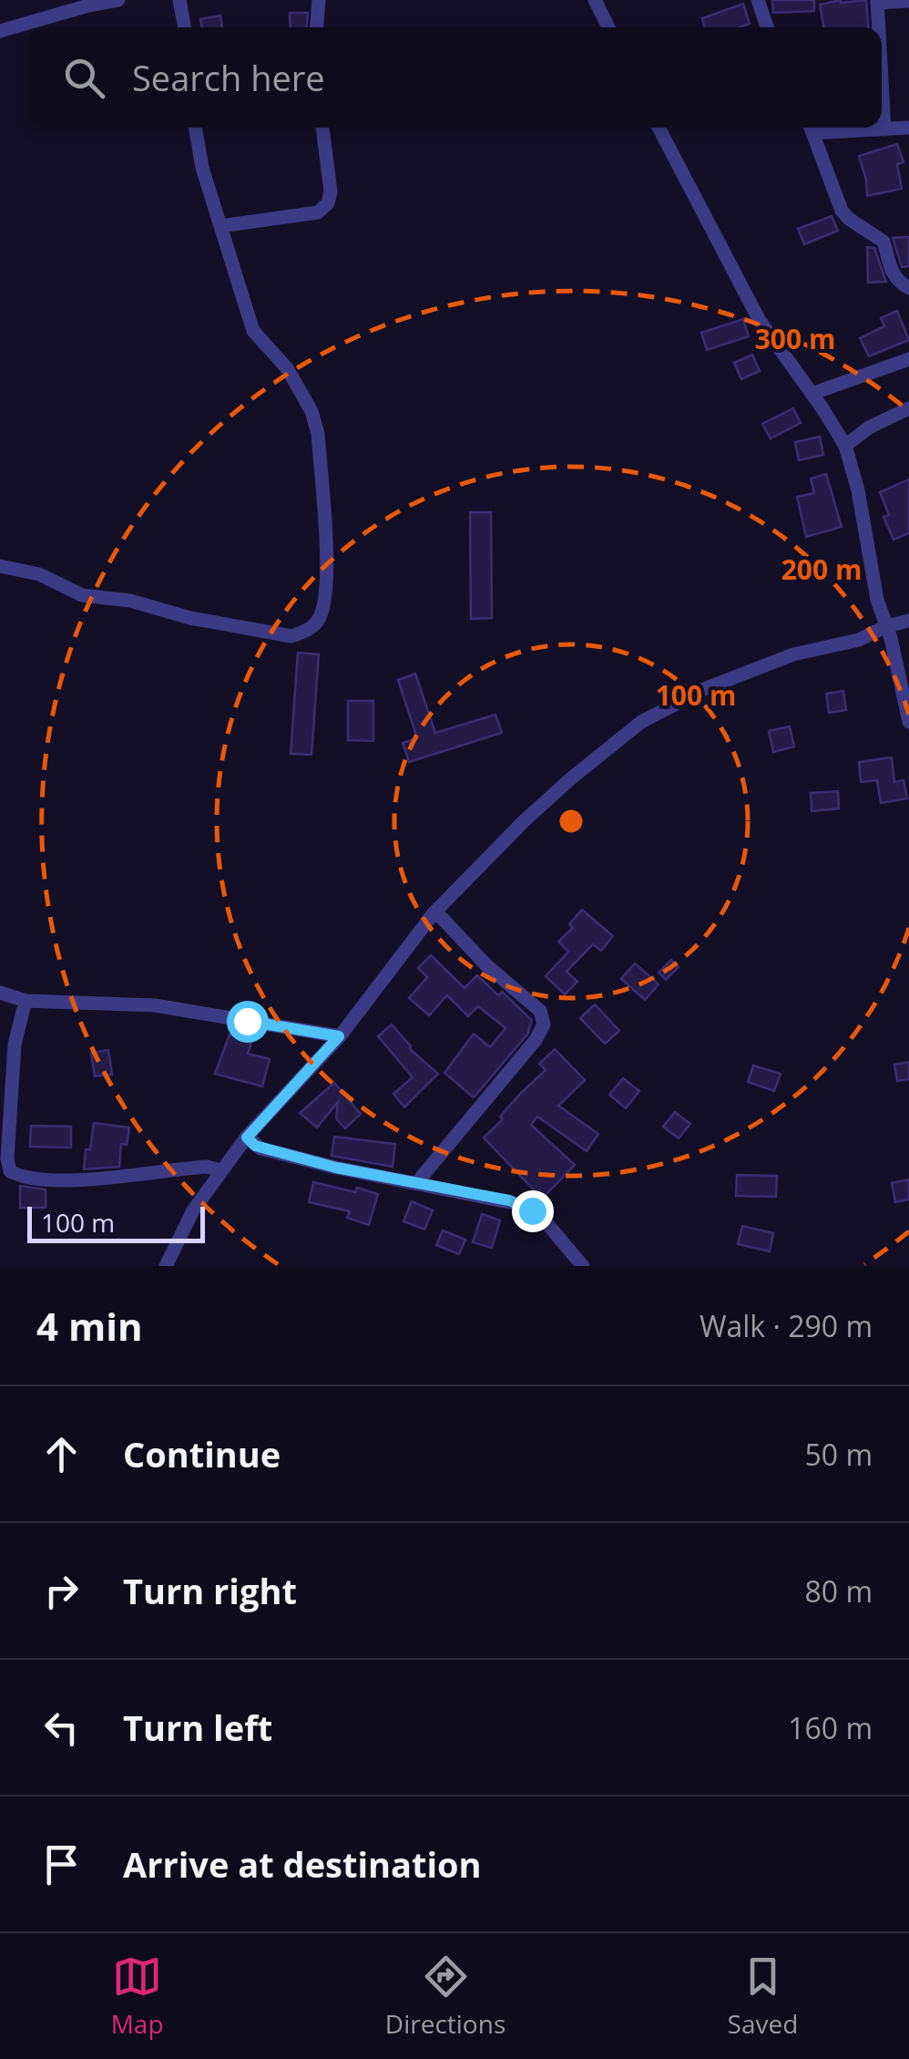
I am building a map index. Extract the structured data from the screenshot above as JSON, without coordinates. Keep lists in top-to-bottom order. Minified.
{"scale_bar":"100 m","page":{"search":"Search here","scale":"100 m","heading":["4 min","Walk · 290 m"],"list":[["Continue","50 m"],["Turn right","80 m"],["Turn left","160 m"],"Arrive at destination"],"nav":["Map","Directions","Saved"]},"rings":["300 m","200 m","100 m"]}
